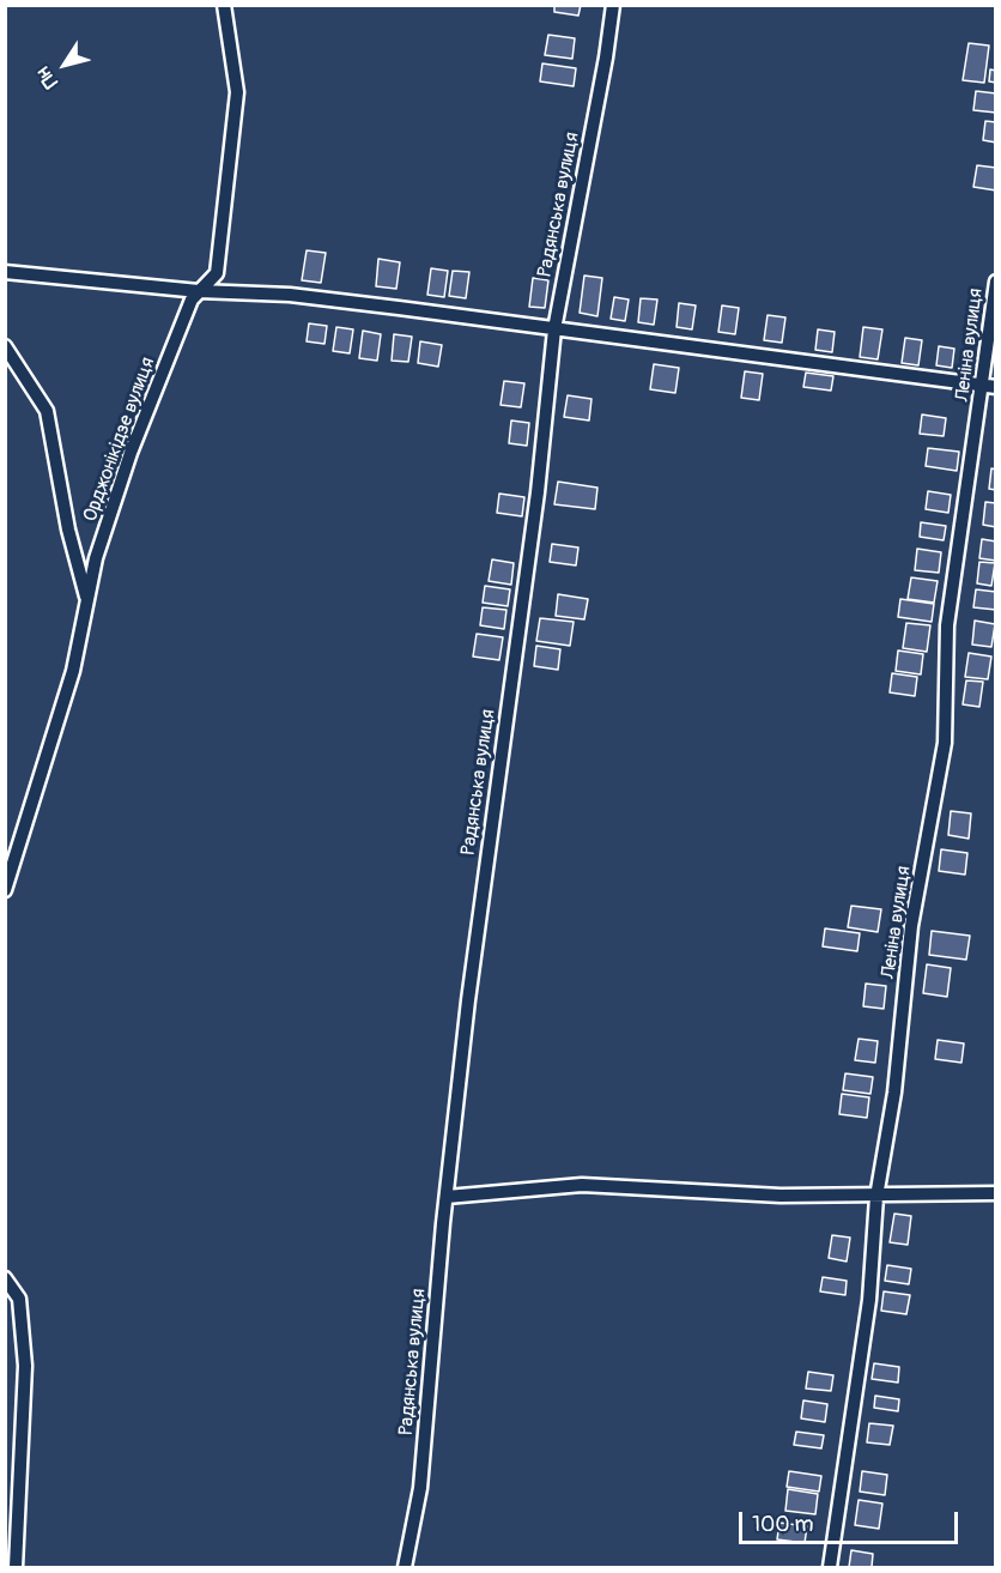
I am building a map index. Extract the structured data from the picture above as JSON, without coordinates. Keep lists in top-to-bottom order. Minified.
{"streets":{"street":["Радянська вулиця","Леніна вулиця","Орджонікідзе вулиця"]},"scale_bar":"100 m","north":"bottom left"}
